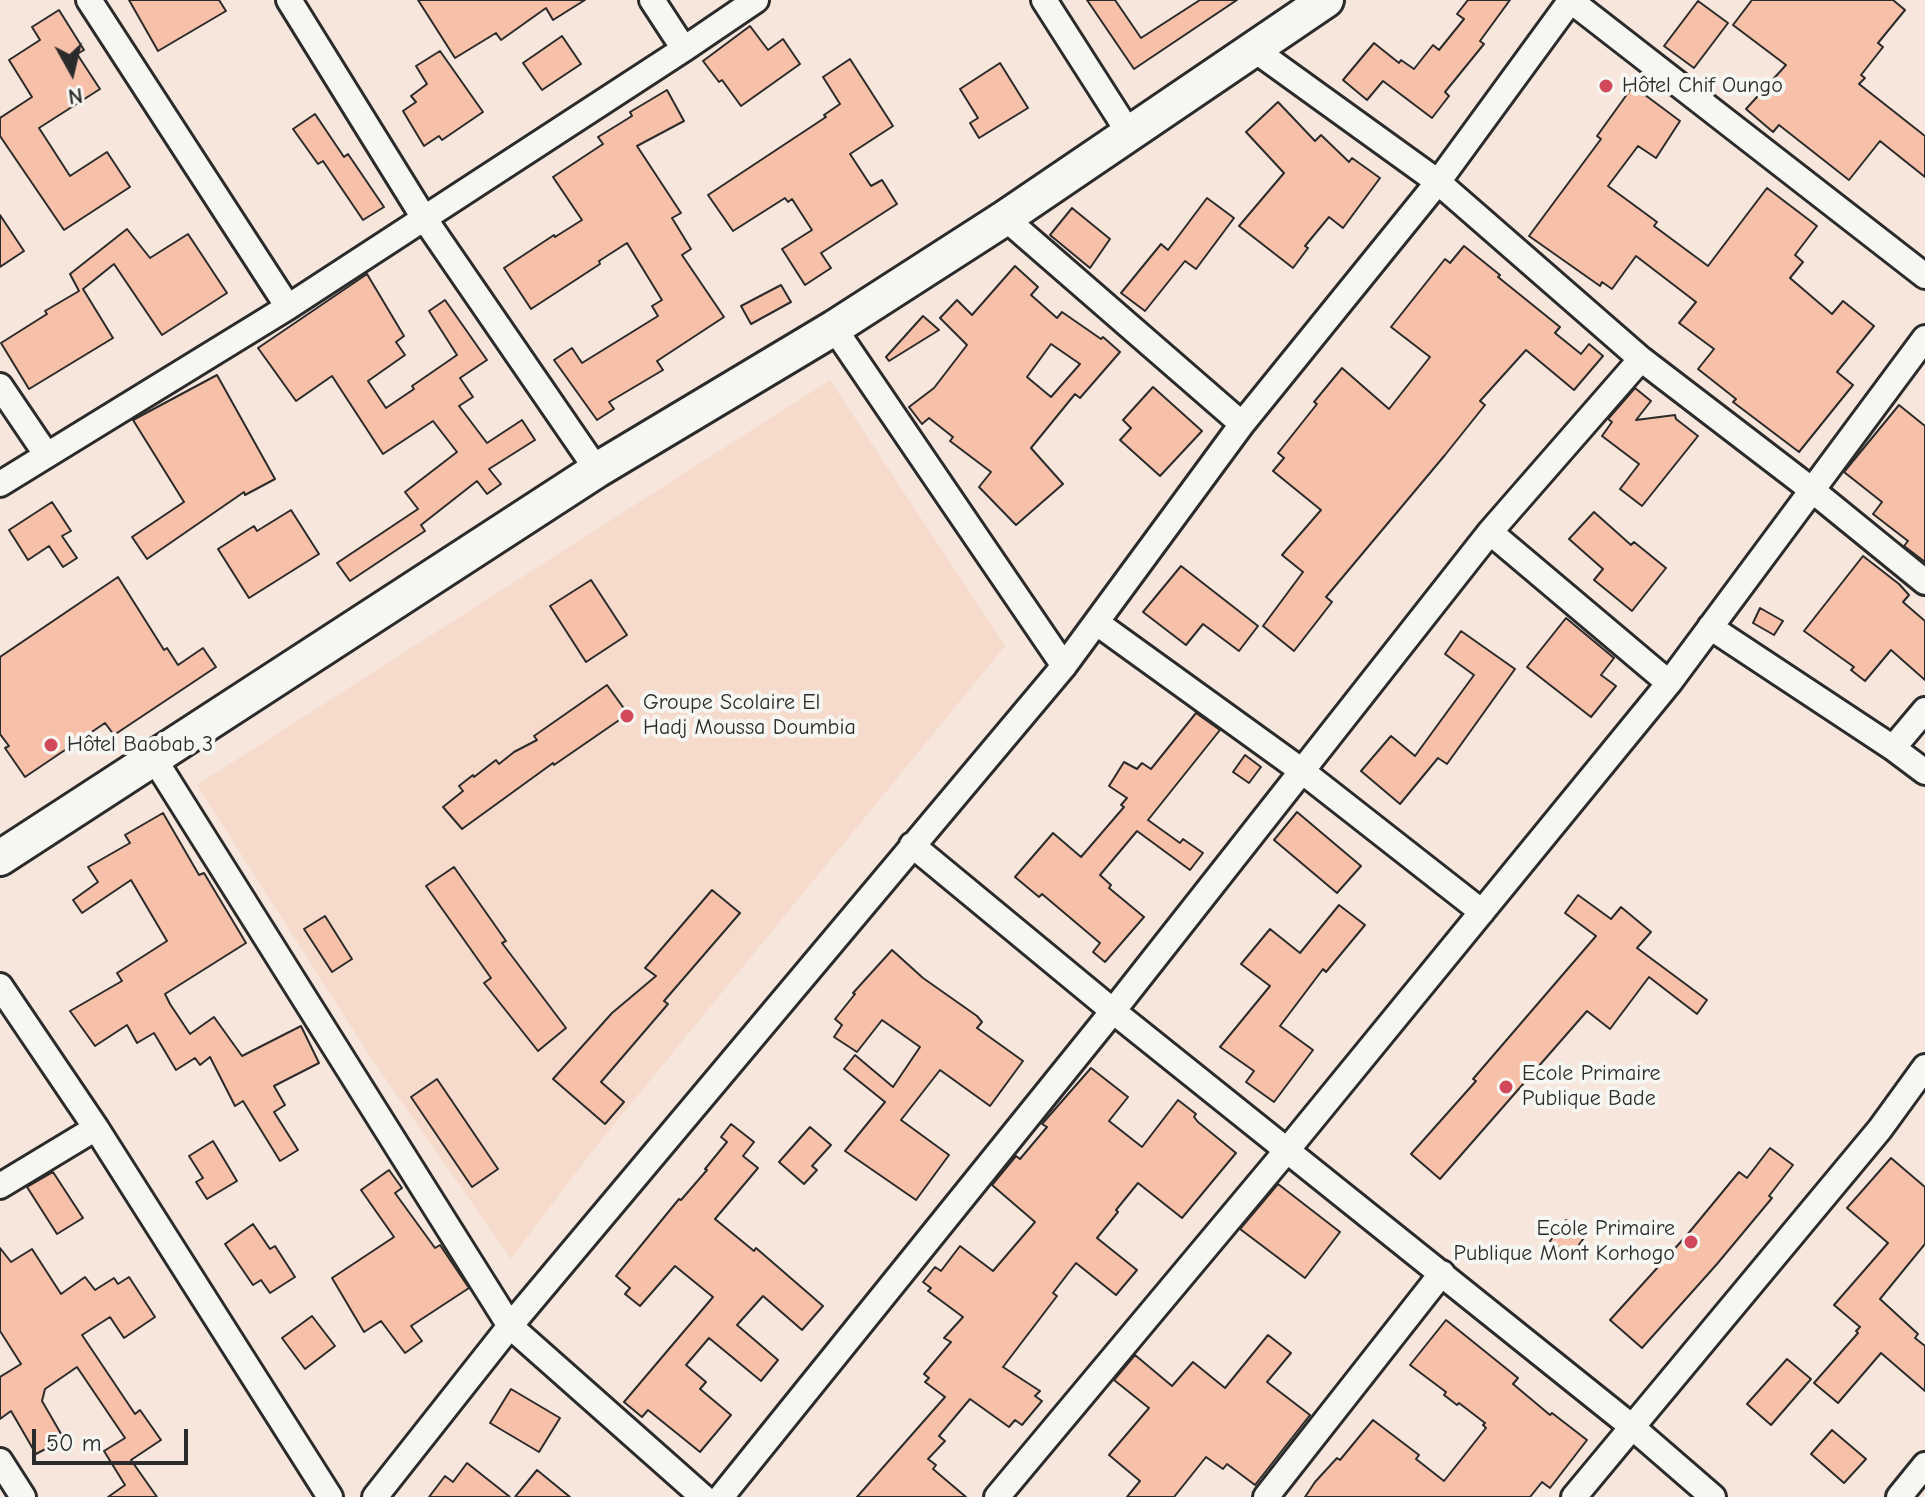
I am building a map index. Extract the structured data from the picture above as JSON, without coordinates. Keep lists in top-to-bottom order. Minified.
{"places":["Hôtel Chif Oungo","Groupe Scolaire El Hadj Moussa Doumbia","Hôtel Baobab 3","Ecole Primaire Publique Bade","Ecole Primaire Publique Mont Korhogo"],"scale_bar":"50 m","north":"bottom"}
